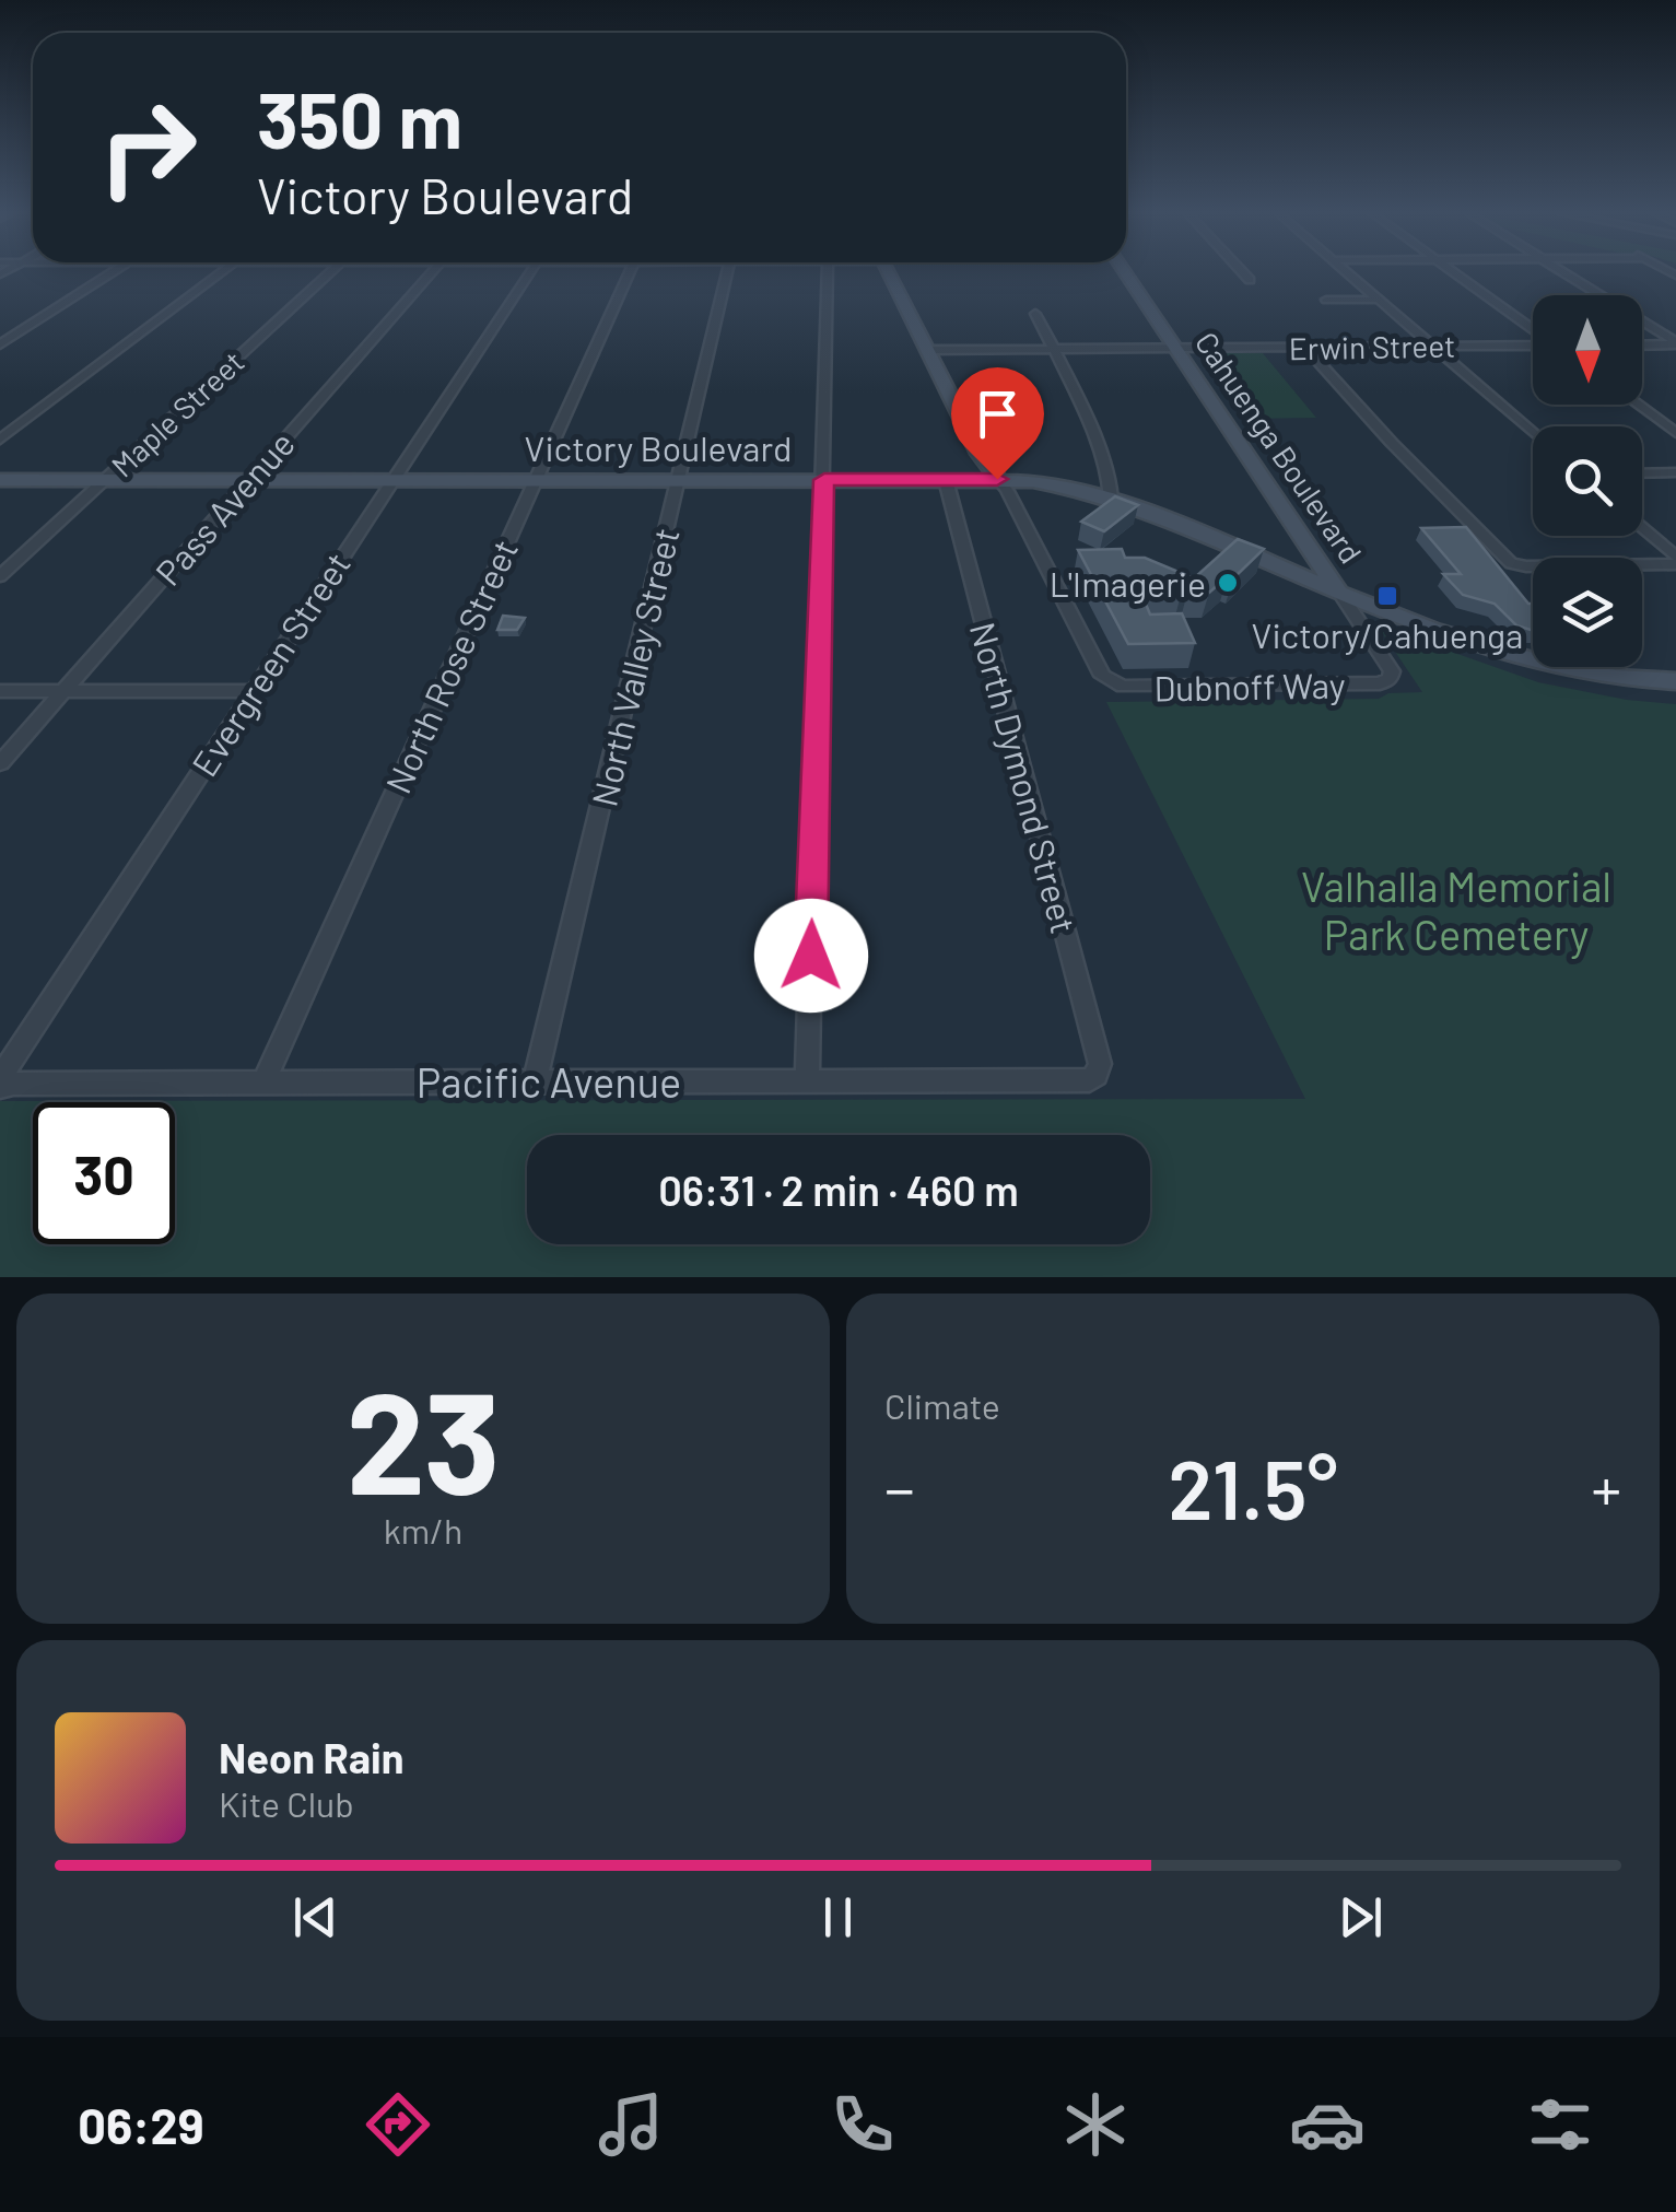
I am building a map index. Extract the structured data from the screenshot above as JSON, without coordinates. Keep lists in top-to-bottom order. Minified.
{"streets":{"main road":["Victory Boulevard","Cahuenga Boulevard"],"street":["Erwin Street","Maple Street","Pass Avenue","Evergreen Street","North Rose Street","North Valley Street","Dubnoff Way","North Dymond Street","Pacific Avenue"]},"crossings":[["Erwin Street","Cahuenga Boulevard"],["Maple Street","Victory Boulevard"],["Victory Boulevard","Cahuenga Boulevard"],["Victory Boulevard","Pass Avenue"],["Victory Boulevard","Evergreen Street"],["Victory Boulevard","North Rose Street"],["Victory Boulevard","North Valley Street"],["Victory Boulevard","Dubnoff Way"],["Victory Boulevard","North Dymond Street"],["Cahuenga Boulevard","Dubnoff Way"],["North Rose Street","Pacific Avenue"],["North Valley Street","Pacific Avenue"],["North Dymond Street","Pacific Avenue"]],"parks":["Valhalla Memorial Park Cemetery"],"places":{"other":["L'Imagerie"],"transit":["Victory/Cahuenga"]},"north":"bottom","page":{"turn":["350 m","Victory Boulevard"],"limit":"30","trip":"06:31 · 2 min · 460 m","tile":[["23","km/h"],"Climate"],"heat":["−","21.5°","+"],"song":["Neon Rain","Kite Club"],"tabs":"06:29"}}
